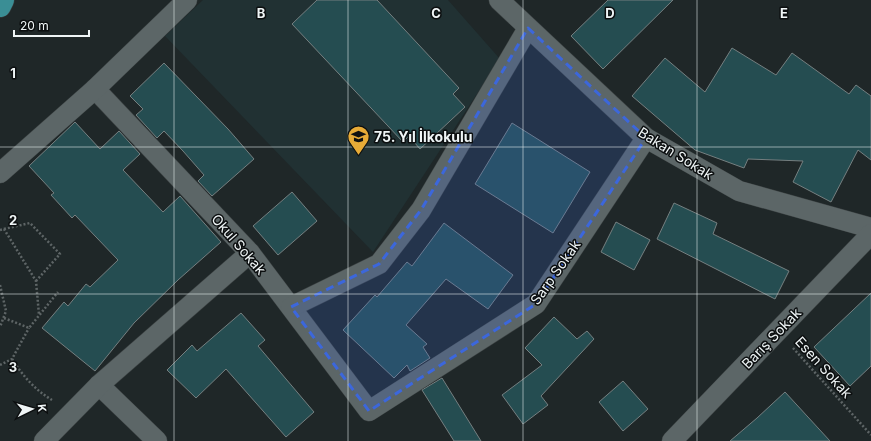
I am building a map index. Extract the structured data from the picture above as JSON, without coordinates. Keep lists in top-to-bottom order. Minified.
{"streets":{"street":["Bakan Sokak","Okul Sokak","Sarp Sokak","Barış Sokak"],"path":["Esen Sokak"]},"crossings":[["Bakan Sokak","Sarp Sokak"],["Okul Sokak","Sarp Sokak"],["Barış Sokak","Esen Sokak"]],"places":{"school or university":["75. Yıl İlkokulu"]},"scale_bar":"20 m","north":"right","grid":{"columns":["B","C","D","E"],"rows":["1","2","3"]}}
